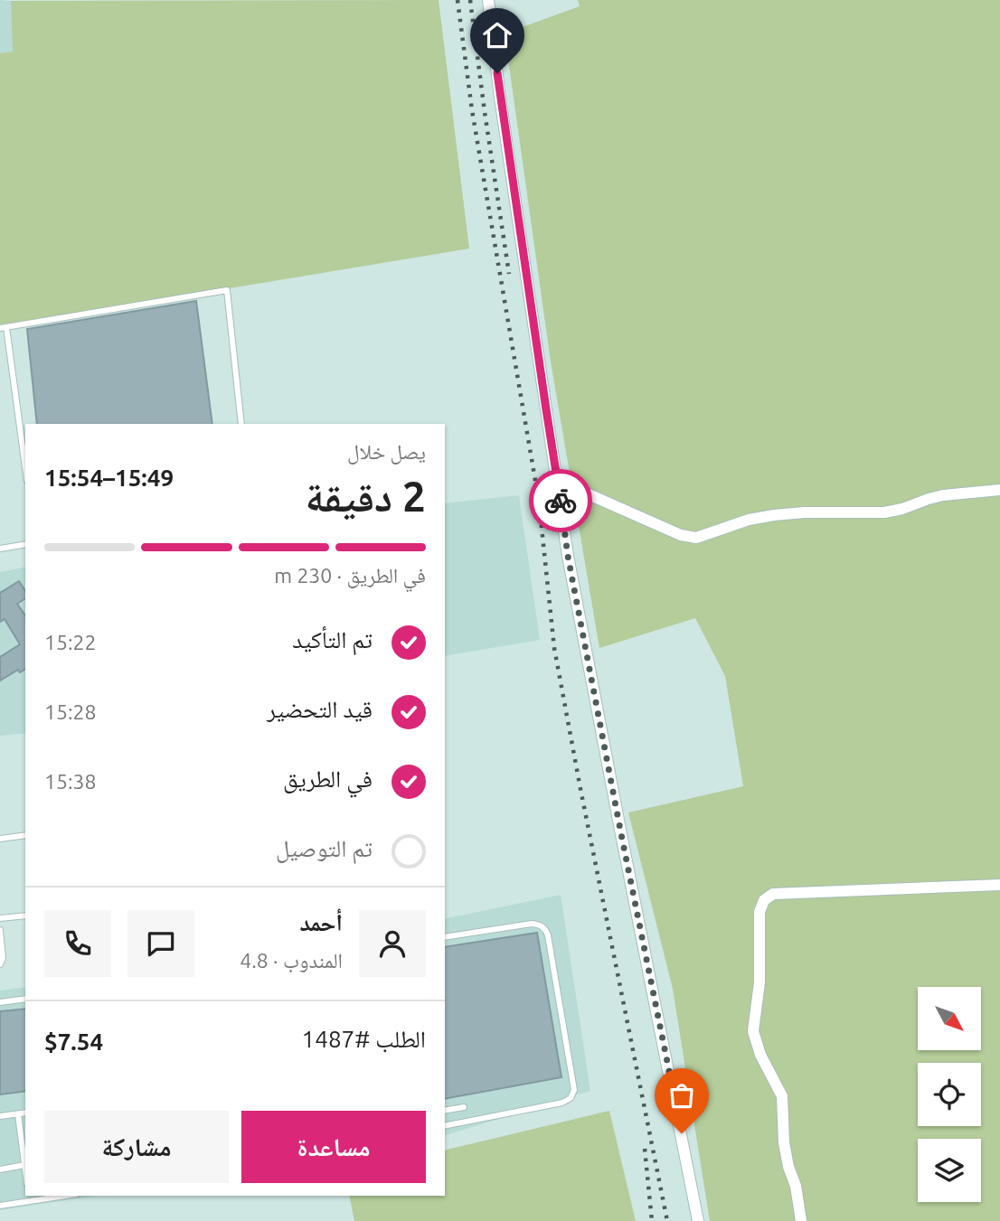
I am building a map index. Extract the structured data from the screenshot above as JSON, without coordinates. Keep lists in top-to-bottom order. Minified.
{"north":"bottom right","page":{"heading":["2 دقيقة","يصل خلال","15:49–15:54"],"panel":["أحمد","المندوب · 4.8","الطلب #1487","$7.54"],"bar":"في الطريق · 230 m","list":[["تم التأكيد","15:22"],["قيد التحضير","15:28"],["في الطريق","15:38"],"تم التوصيل"],"buttons":["مساعدة","مشاركة"]}}
